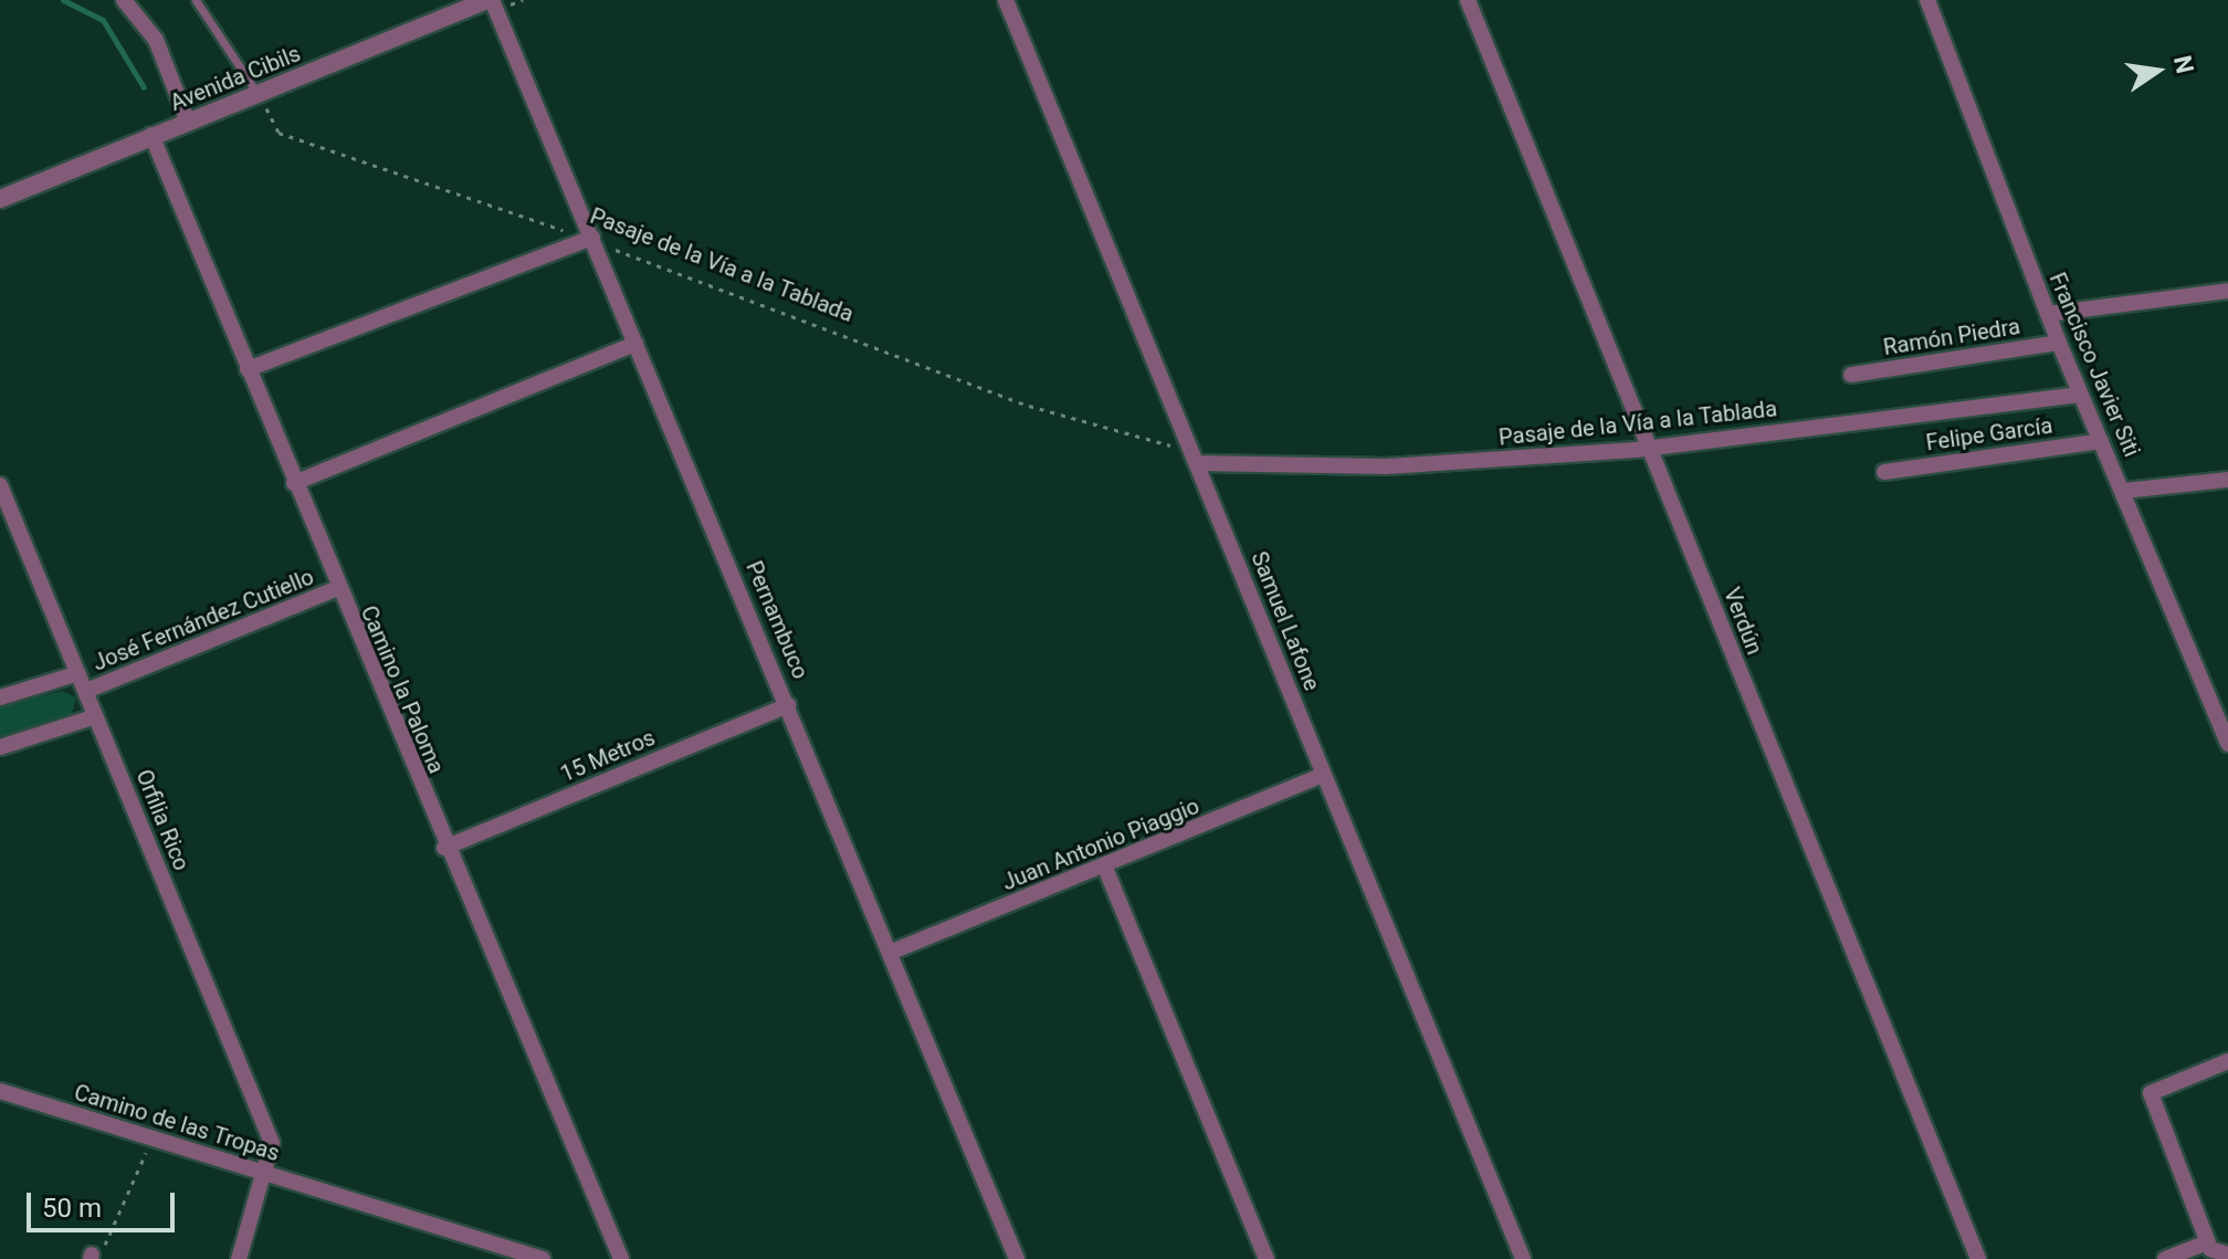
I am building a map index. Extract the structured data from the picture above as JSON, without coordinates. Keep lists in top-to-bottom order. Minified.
{"streets":{"street":["Avenida Cibils","Pasaje de la Vía a la Tablada","Ramón Piedra","Francisco Javier Siti","Felipe García","José Fernández Cutiello","Pernambuco","Samuel Lafone","Verdún","Camino la Paloma","15 Metros","Orfilia Rico","Juan Antonio Piaggio","Camino de las Tropas"]},"crossings":[["Avenida Cibils","Pasaje de la Vía a la Tablada"],["Avenida Cibils","Pernambuco"],["Avenida Cibils","Camino la Paloma"],["Pasaje de la Vía a la Tablada","Francisco Javier Siti"],["Pasaje de la Vía a la Tablada","Pernambuco"],["Pasaje de la Vía a la Tablada","Samuel Lafone"],["Pasaje de la Vía a la Tablada","Verdún"],["Ramón Piedra","Francisco Javier Siti"],["Francisco Javier Siti","Felipe García"],["José Fernández Cutiello","Camino la Paloma"],["José Fernández Cutiello","Orfilia Rico"],["Pernambuco","15 Metros"],["Pernambuco","Juan Antonio Piaggio"],["Samuel Lafone","Juan Antonio Piaggio"],["Camino la Paloma","15 Metros"],["Orfilia Rico","Camino de las Tropas"]],"scale_bar":"50 m","north":"right"}
